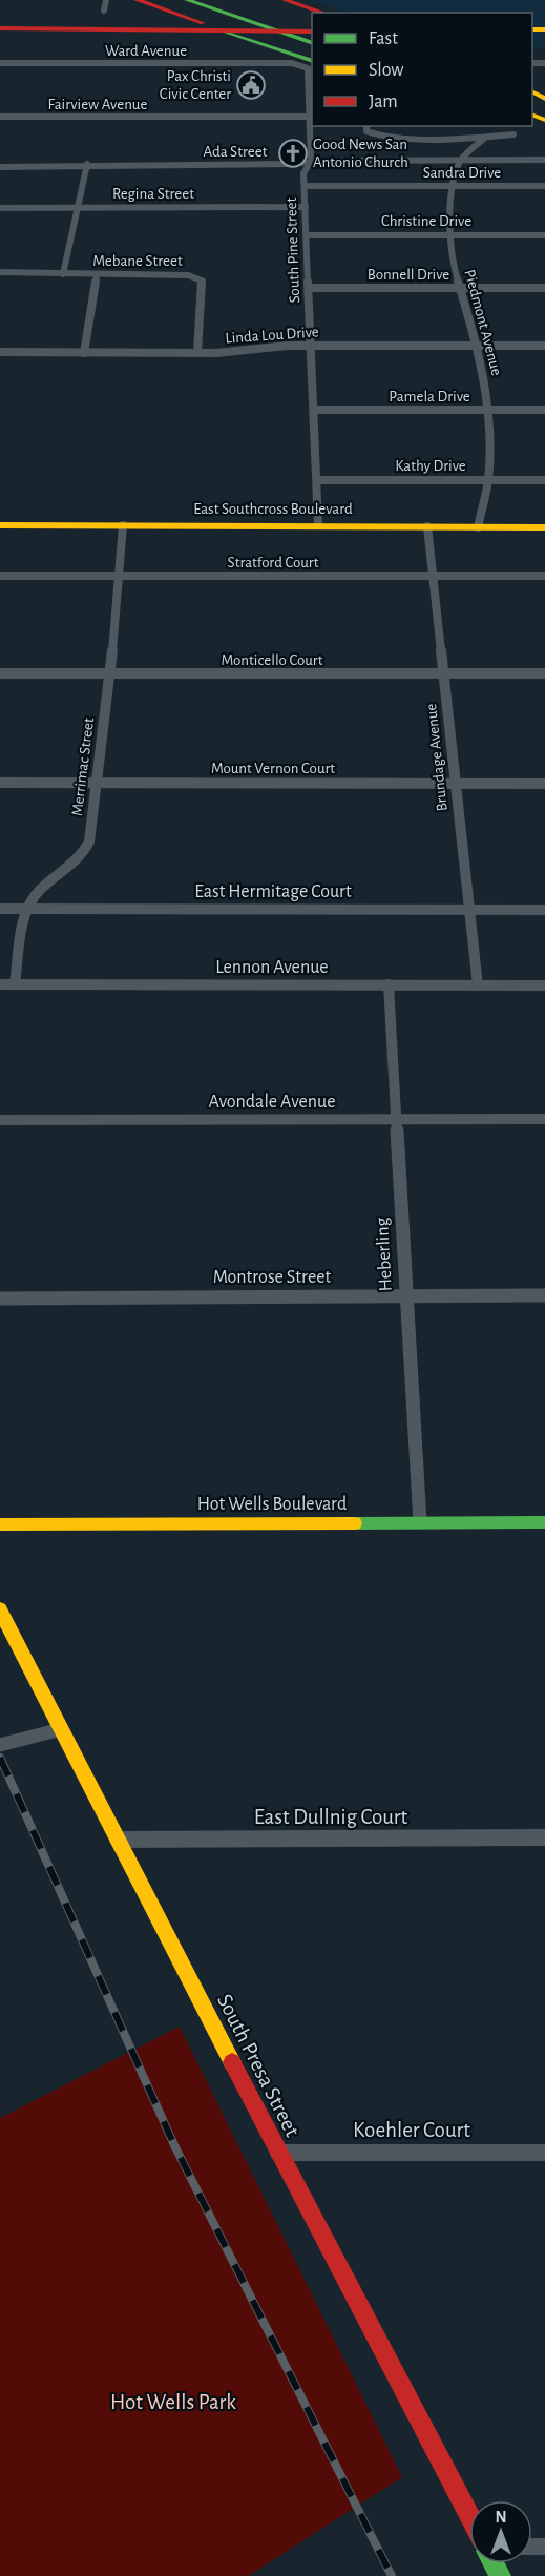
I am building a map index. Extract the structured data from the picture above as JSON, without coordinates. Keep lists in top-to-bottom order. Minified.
{"streets":{"main road":["East Southcross Boulevard","Hot Wells Boulevard","South Presa Street"],"street":["Ward Avenue","Fairview Avenue","Ada Street","Sandra Drive","Regina Street","Christine Drive","South Pine Street","Mebane Street","Bonnell Drive","Piedmont Avenue","Linda Lou Drive","Pamela Drive","Kathy Drive","Stratford Court","Monticello Court","Brundage Avenue","Merrimac Street","Mount Vernon Court","East Hermitage Court","Lennon Avenue","Avondale Avenue","Heberling","Montrose Street","East Dullnig Court","Koehler Court"]},"crossings":[["Ward Avenue","South Pine Street"],["Fairview Avenue","South Pine Street"],["Ada Street","South Pine Street"],["Ada Street","Piedmont Avenue"],["Sandra Drive","South Pine Street"],["Sandra Drive","Piedmont Avenue"],["Regina Street","South Pine Street"],["Christine Drive","South Pine Street"],["Christine Drive","Piedmont Avenue"],["South Pine Street","Bonnell Drive"],["South Pine Street","Linda Lou Drive"],["South Pine Street","Pamela Drive"],["South Pine Street","Kathy Drive"],["South Pine Street","East Southcross Boulevard"],["Mebane Street","Linda Lou Drive"],["Bonnell Drive","Piedmont Avenue"],["Piedmont Avenue","Linda Lou Drive"],["Piedmont Avenue","Pamela Drive"],["Piedmont Avenue","Kathy Drive"],["Piedmont Avenue","East Southcross Boulevard"],["East Southcross Boulevard","Brundage Avenue"],["East Southcross Boulevard","Merrimac Street"],["Stratford Court","Brundage Avenue"],["Stratford Court","Merrimac Street"],["Monticello Court","Brundage Avenue"],["Monticello Court","Merrimac Street"],["Brundage Avenue","Mount Vernon Court"],["Brundage Avenue","East Hermitage Court"],["Brundage Avenue","Lennon Avenue"],["Merrimac Street","Mount Vernon Court"],["Merrimac Street","East Hermitage Court"],["Merrimac Street","Lennon Avenue"],["Lennon Avenue","Heberling"],["Avondale Avenue","Heberling"],["Heberling","Montrose Street"],["Heberling","Hot Wells Boulevard"],["East Dullnig Court","South Presa Street"],["South Presa Street","Koehler Court"]],"parks":["Hot Wells Park"],"places":{"public building":["Pax Christi Civic Center"],"church":["Good News San Antonio Church"]},"legend":["Fast","Slow","Jam"],"north":"top"}
